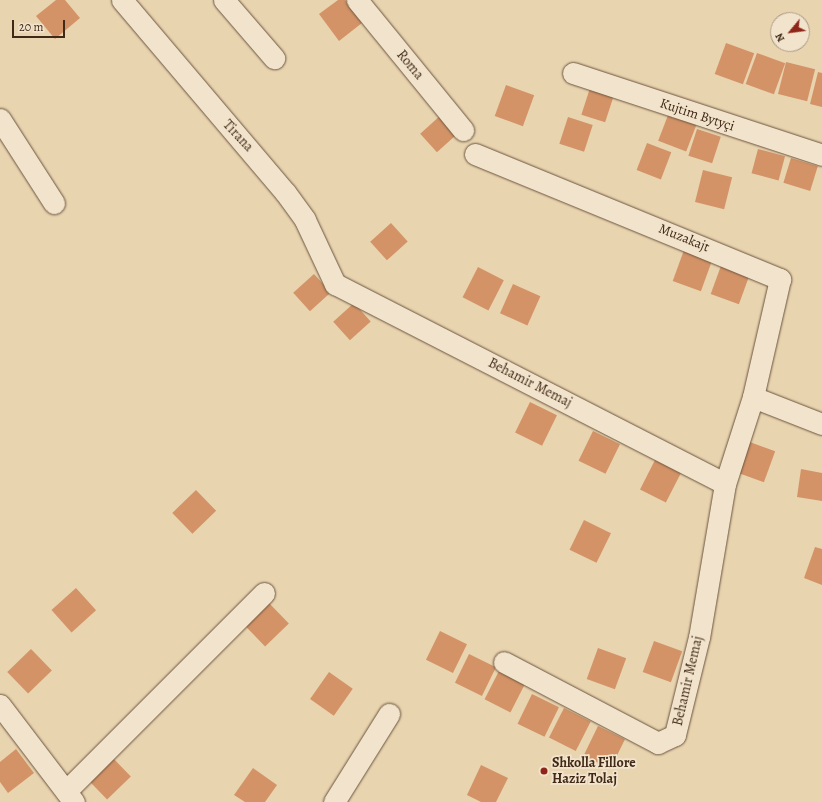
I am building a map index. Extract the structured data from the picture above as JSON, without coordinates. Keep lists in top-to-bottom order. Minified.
{"streets":{"street":["Roma","Kujtim Bytyçi","Tirana","Muzakajt","Behamir Memaj"]},"crossings":[["Tirana","Behamir Memaj"],["Muzakajt","Behamir Memaj"]],"places":["Shkolla Fillore Haziz Tolaj"],"scale_bar":"20 m","north":"bottom left"}
